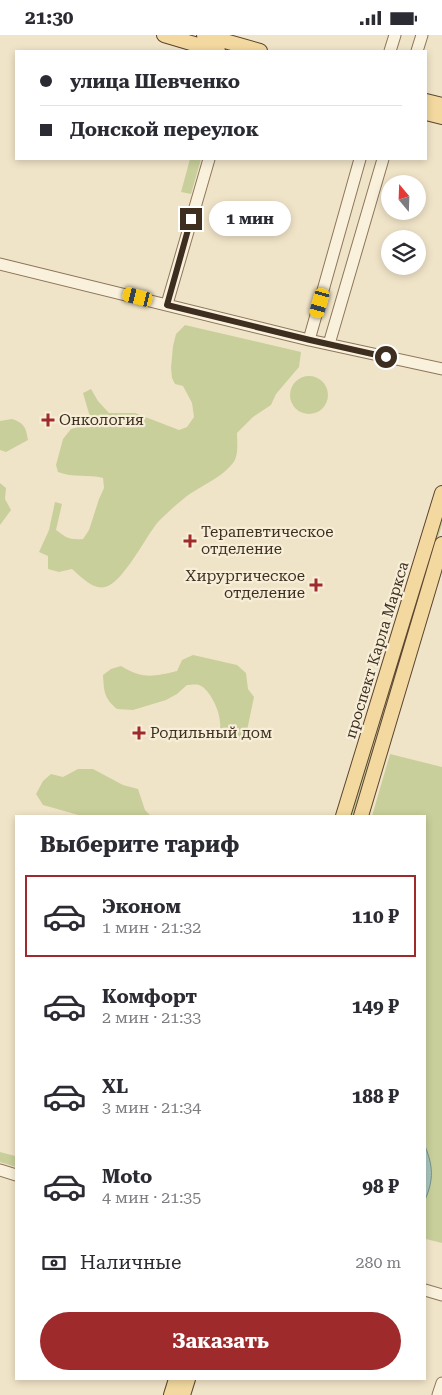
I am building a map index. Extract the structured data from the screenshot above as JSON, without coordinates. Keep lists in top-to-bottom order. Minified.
{"streets":{"main road":["проспект Карла Маркса"]},"places":{"health":["Онкология","Терапевтическое отделение","Хирургическое отделение","Родильный дом"]},"north":"top","page":{"status":"21:30","banner":["улица Шевченко","Донской переулок"],"bubble":"1 мин","heading":"Выберите тариф","list":[{"name":"Эконом","note":"1 мин · 21:32","value":"110 ₽"},{"name":"Комфорт","note":"2 мин · 21:33","value":"149 ₽"},{"name":"XL","note":"3 мин · 21:34","value":"188 ₽"},{"name":"Moto","note":"4 мин · 21:35","value":"98 ₽"}],"pay":["Наличные","280 m"],"buttons":"Заказать"}}
